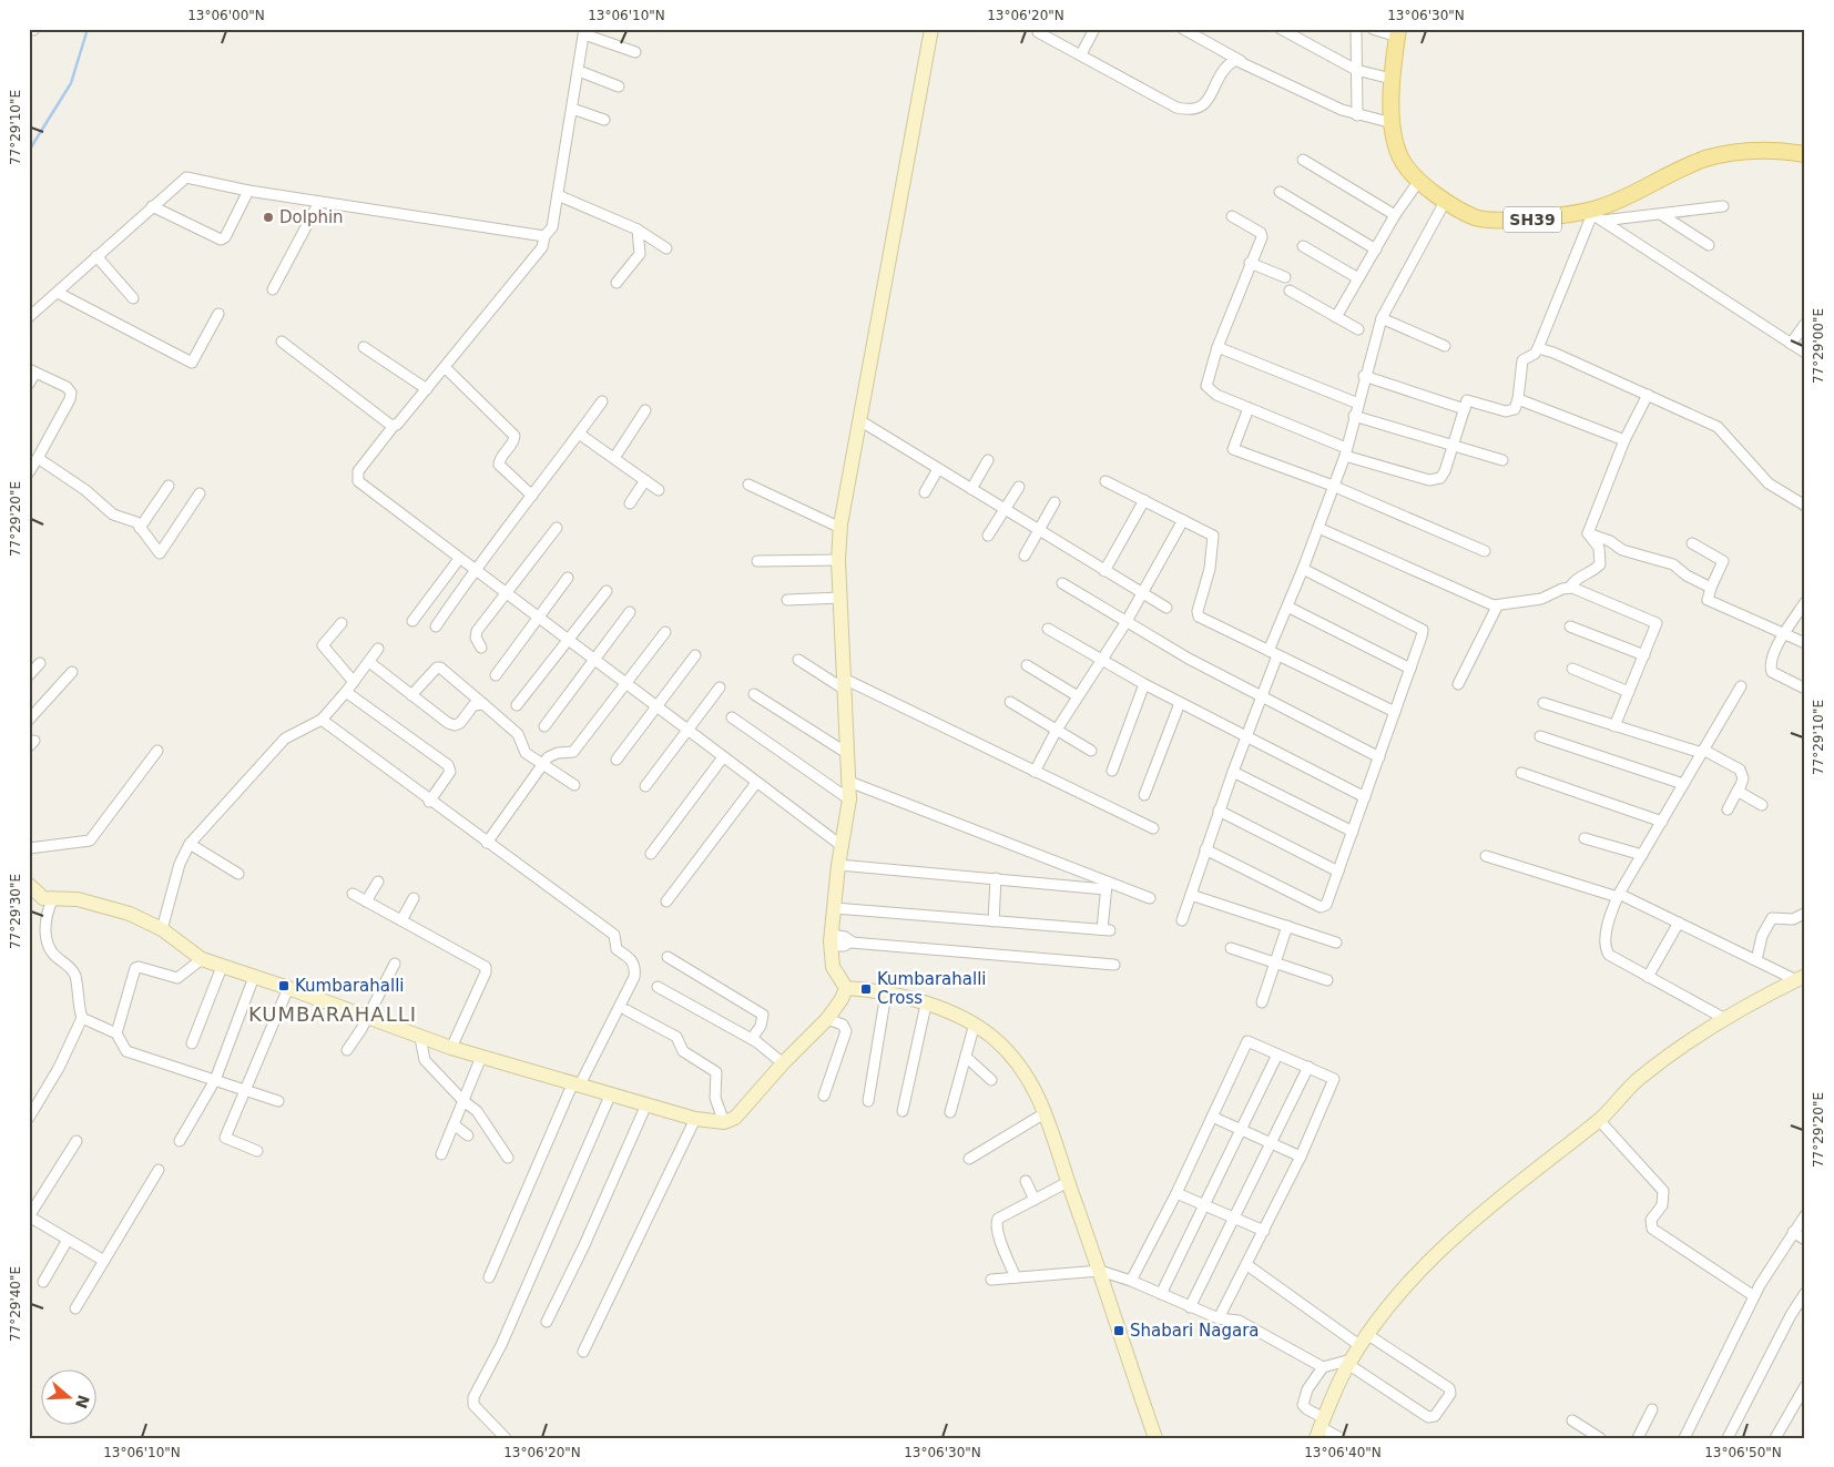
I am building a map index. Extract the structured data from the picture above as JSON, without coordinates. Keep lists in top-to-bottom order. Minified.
{"streets":{"main road":["SH39"]},"districts":["KUMBARAHALLI"],"places":{"other":["Dolphin"],"transit":["Kumbarahalli","Kumbarahalli Cross","Shabari Nagara"]},"north":"right","coordinates":["13°06'00\"N","13°06'10\"N","13°06'20\"N","13°06'30\"N","77°29'10\"E","77°29'00\"E","77°29'20\"E","77°29'30\"E","77°29'40\"E","13°06'40\"N","13°06'50\"N"]}
